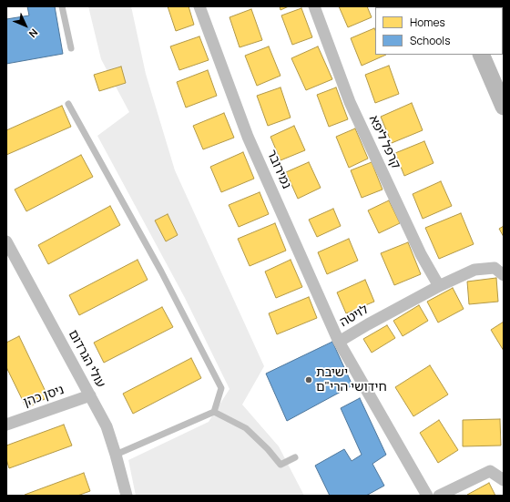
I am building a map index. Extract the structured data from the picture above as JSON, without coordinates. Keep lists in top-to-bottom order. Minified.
{"streets":{"street":["קרפל ליפא","נמירובר","לויטה","עולי הגרדום","ניסן כהן"]},"crossings":[["קרפל ליפא","לויטה"],["נמירובר","לויטה"],["עולי הגרדום","ניסן כהן"]],"places":["ישיבת חידושי הרי\"ם"],"legend":["Homes","Schools"],"north":"bottom right"}
